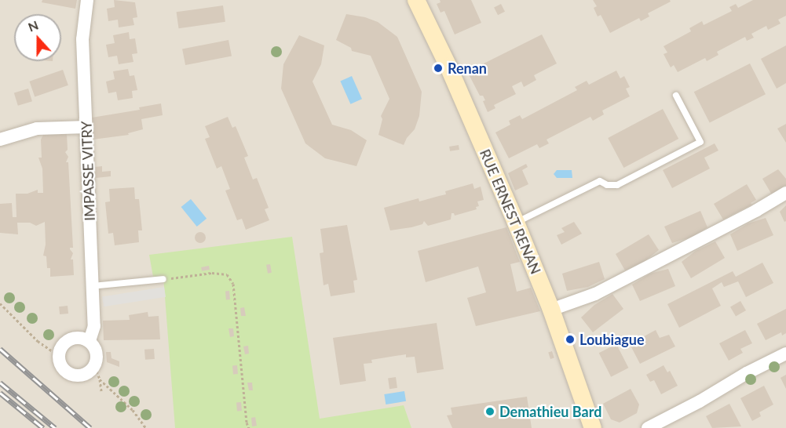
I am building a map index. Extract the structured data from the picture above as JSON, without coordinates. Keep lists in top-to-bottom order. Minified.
{"streets":{"street":["IMPASSE VITRY","RUE ERNEST RENAN"]},"places":["Renan","Loubiague","Demathieu Bard"],"north":"top"}
